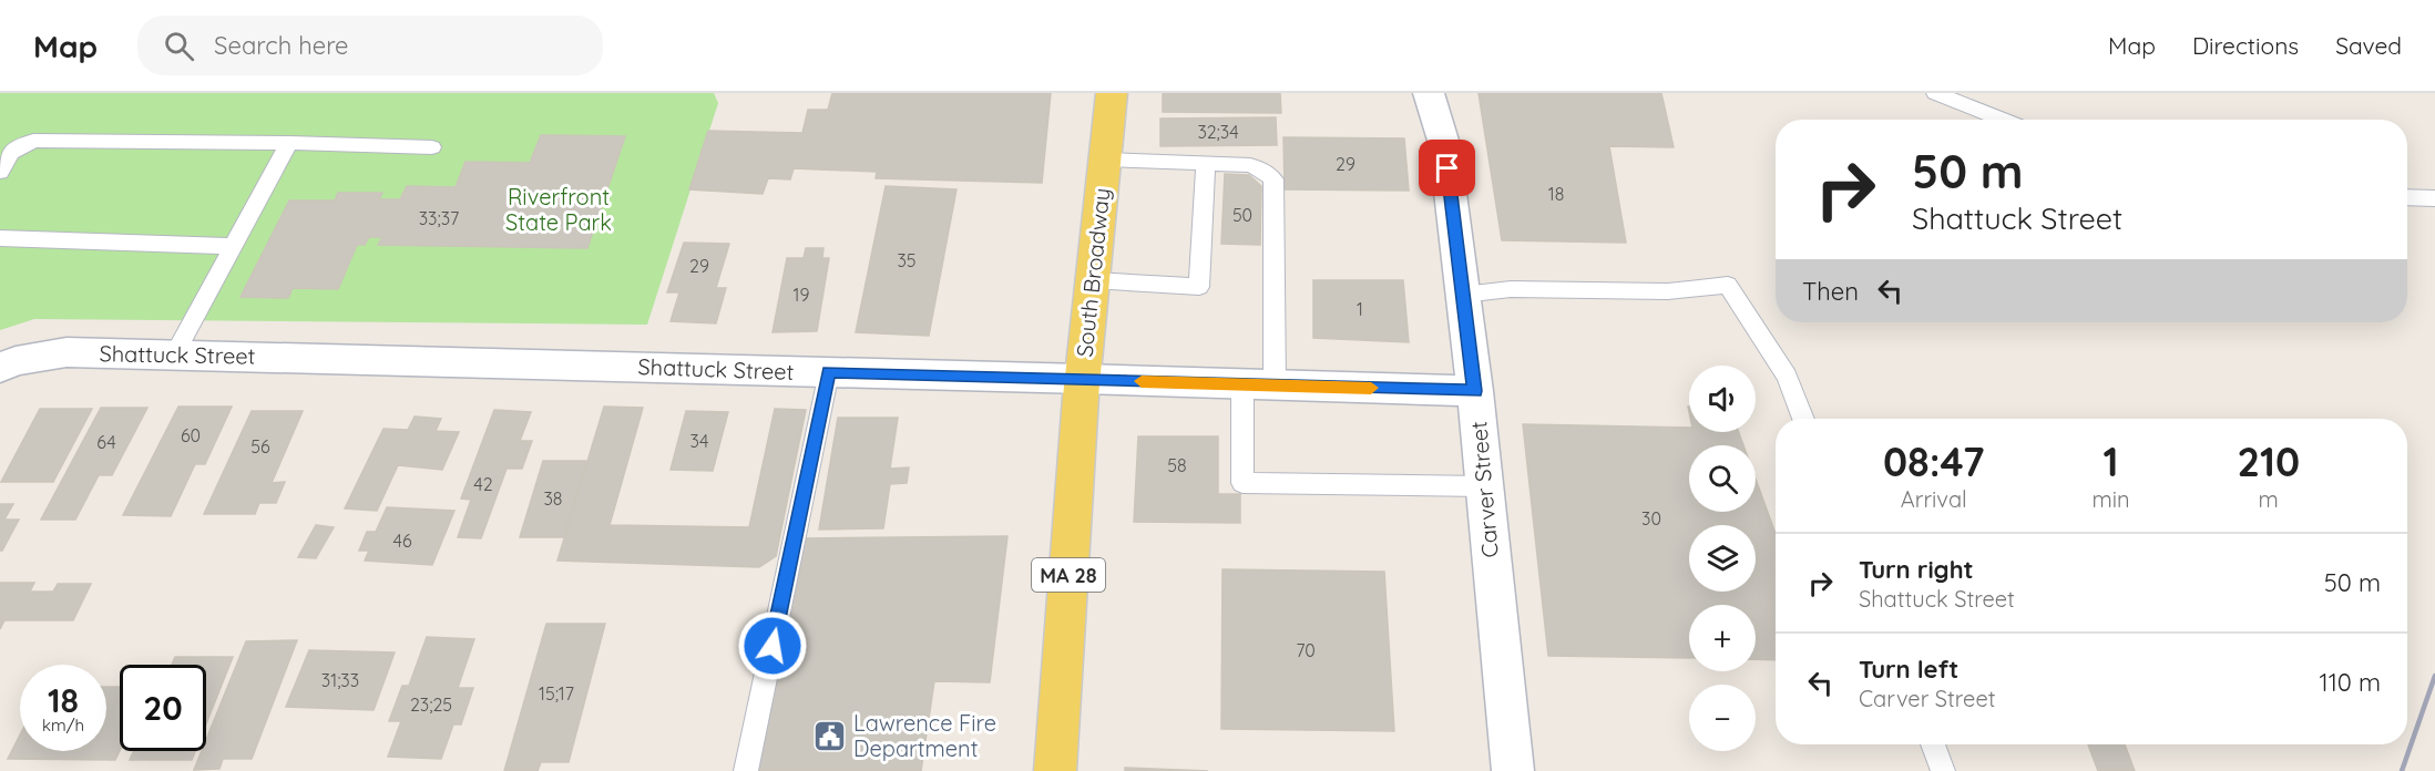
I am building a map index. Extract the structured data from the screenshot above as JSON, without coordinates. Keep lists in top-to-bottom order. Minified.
{"streets":{"main road":["South Broadway","MA 28"],"street":["Shattuck Street","Carver Street"]},"crossings":[["South Broadway","Shattuck Street"],["Shattuck Street","Carver Street"]],"parks":["Riverfront State Park"],"places":{"public building":["Lawrence Fire Department"]},"house_numbers":["32;34","29","18","50","33;37","35","29","19","1","60","34","64","56","58","42","38","30","46","70","31;33","15;17","23;25"],"page":{"header":"Map","search":"Search here","nav":["Map","Directions","Saved"],"turn":["50 m","Shattuck Street"],"then":"Then","map_buttons":["+","−"],"eta":["08:47","Arrival","1","min","210","m"],"list":[{"name":"Turn right","note":"Shattuck Street","value":"50 m"},{"name":"Turn left","note":"Carver Street","value":"110 m"}],"speed":"18 km/h","limit":"20"}}
